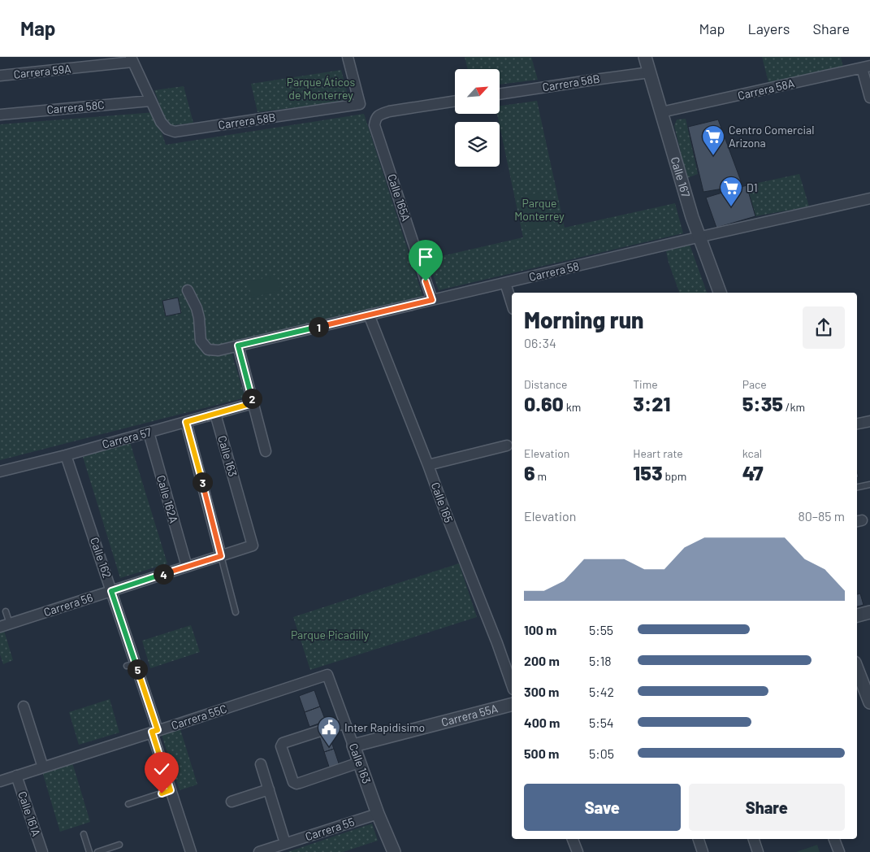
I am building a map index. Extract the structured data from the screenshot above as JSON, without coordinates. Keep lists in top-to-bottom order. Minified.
{"streets":{"street":["Carrera 59A","Carrera 58B","Carrera 58A","Carrera 58C","Calle 167","Calle 165A","Carrera 58","Carrera 57","Calle 163","Calle 162A","Calle 165","Calle 162","Carrera 56","Carrera 55A","Carrera 55C","Calle 161A","Carrera 55"]},"crossings":[["Carrera 58B","Carrera 58C"],["Carrera 58B","Calle 167"],["Carrera 58A","Calle 167"],["Calle 167","Carrera 58"],["Calle 165A","Carrera 58"],["Carrera 58","Calle 165"],["Carrera 57","Calle 163"],["Carrera 57","Calle 162A"],["Carrera 57","Calle 162"],["Calle 163","Carrera 56"],["Calle 163","Carrera 55A"],["Calle 163","Carrera 55C"],["Calle 163","Carrera 55"],["Calle 162A","Carrera 56"],["Calle 162","Carrera 56"],["Calle 162","Carrera 55C"],["Carrera 55C","Calle 161A"]],"parks":["Parque Áticos de Monterrey","Parque Monterrey","Parque Picadilly"],"places":{"supermarket":["Centro Comercial Arizona","D1"],"public building":["Inter Rapidisimo"]},"north":"top right","page":{"header":"Map","nav":["Map","Layers","Share"],"heading":["Morning run","06:34"],"pins":["1","2","3","4","5"],"stats":[["Distance","0.60 km"],["Time","3:21"],["Pace","5:35 /km"],["Elevation","6 m"],["Heart rate","153 bpm"],["kcal","47"]],"chart":["Elevation","80–85 m"],"list":[{"name":"100 m","note":"5:55"},{"name":"200 m","note":"5:18"},{"name":"300 m","note":"5:42"},{"name":"400 m","note":"5:54"},{"name":"500 m","note":"5:05"}],"buttons":["Save","Share"]}}
